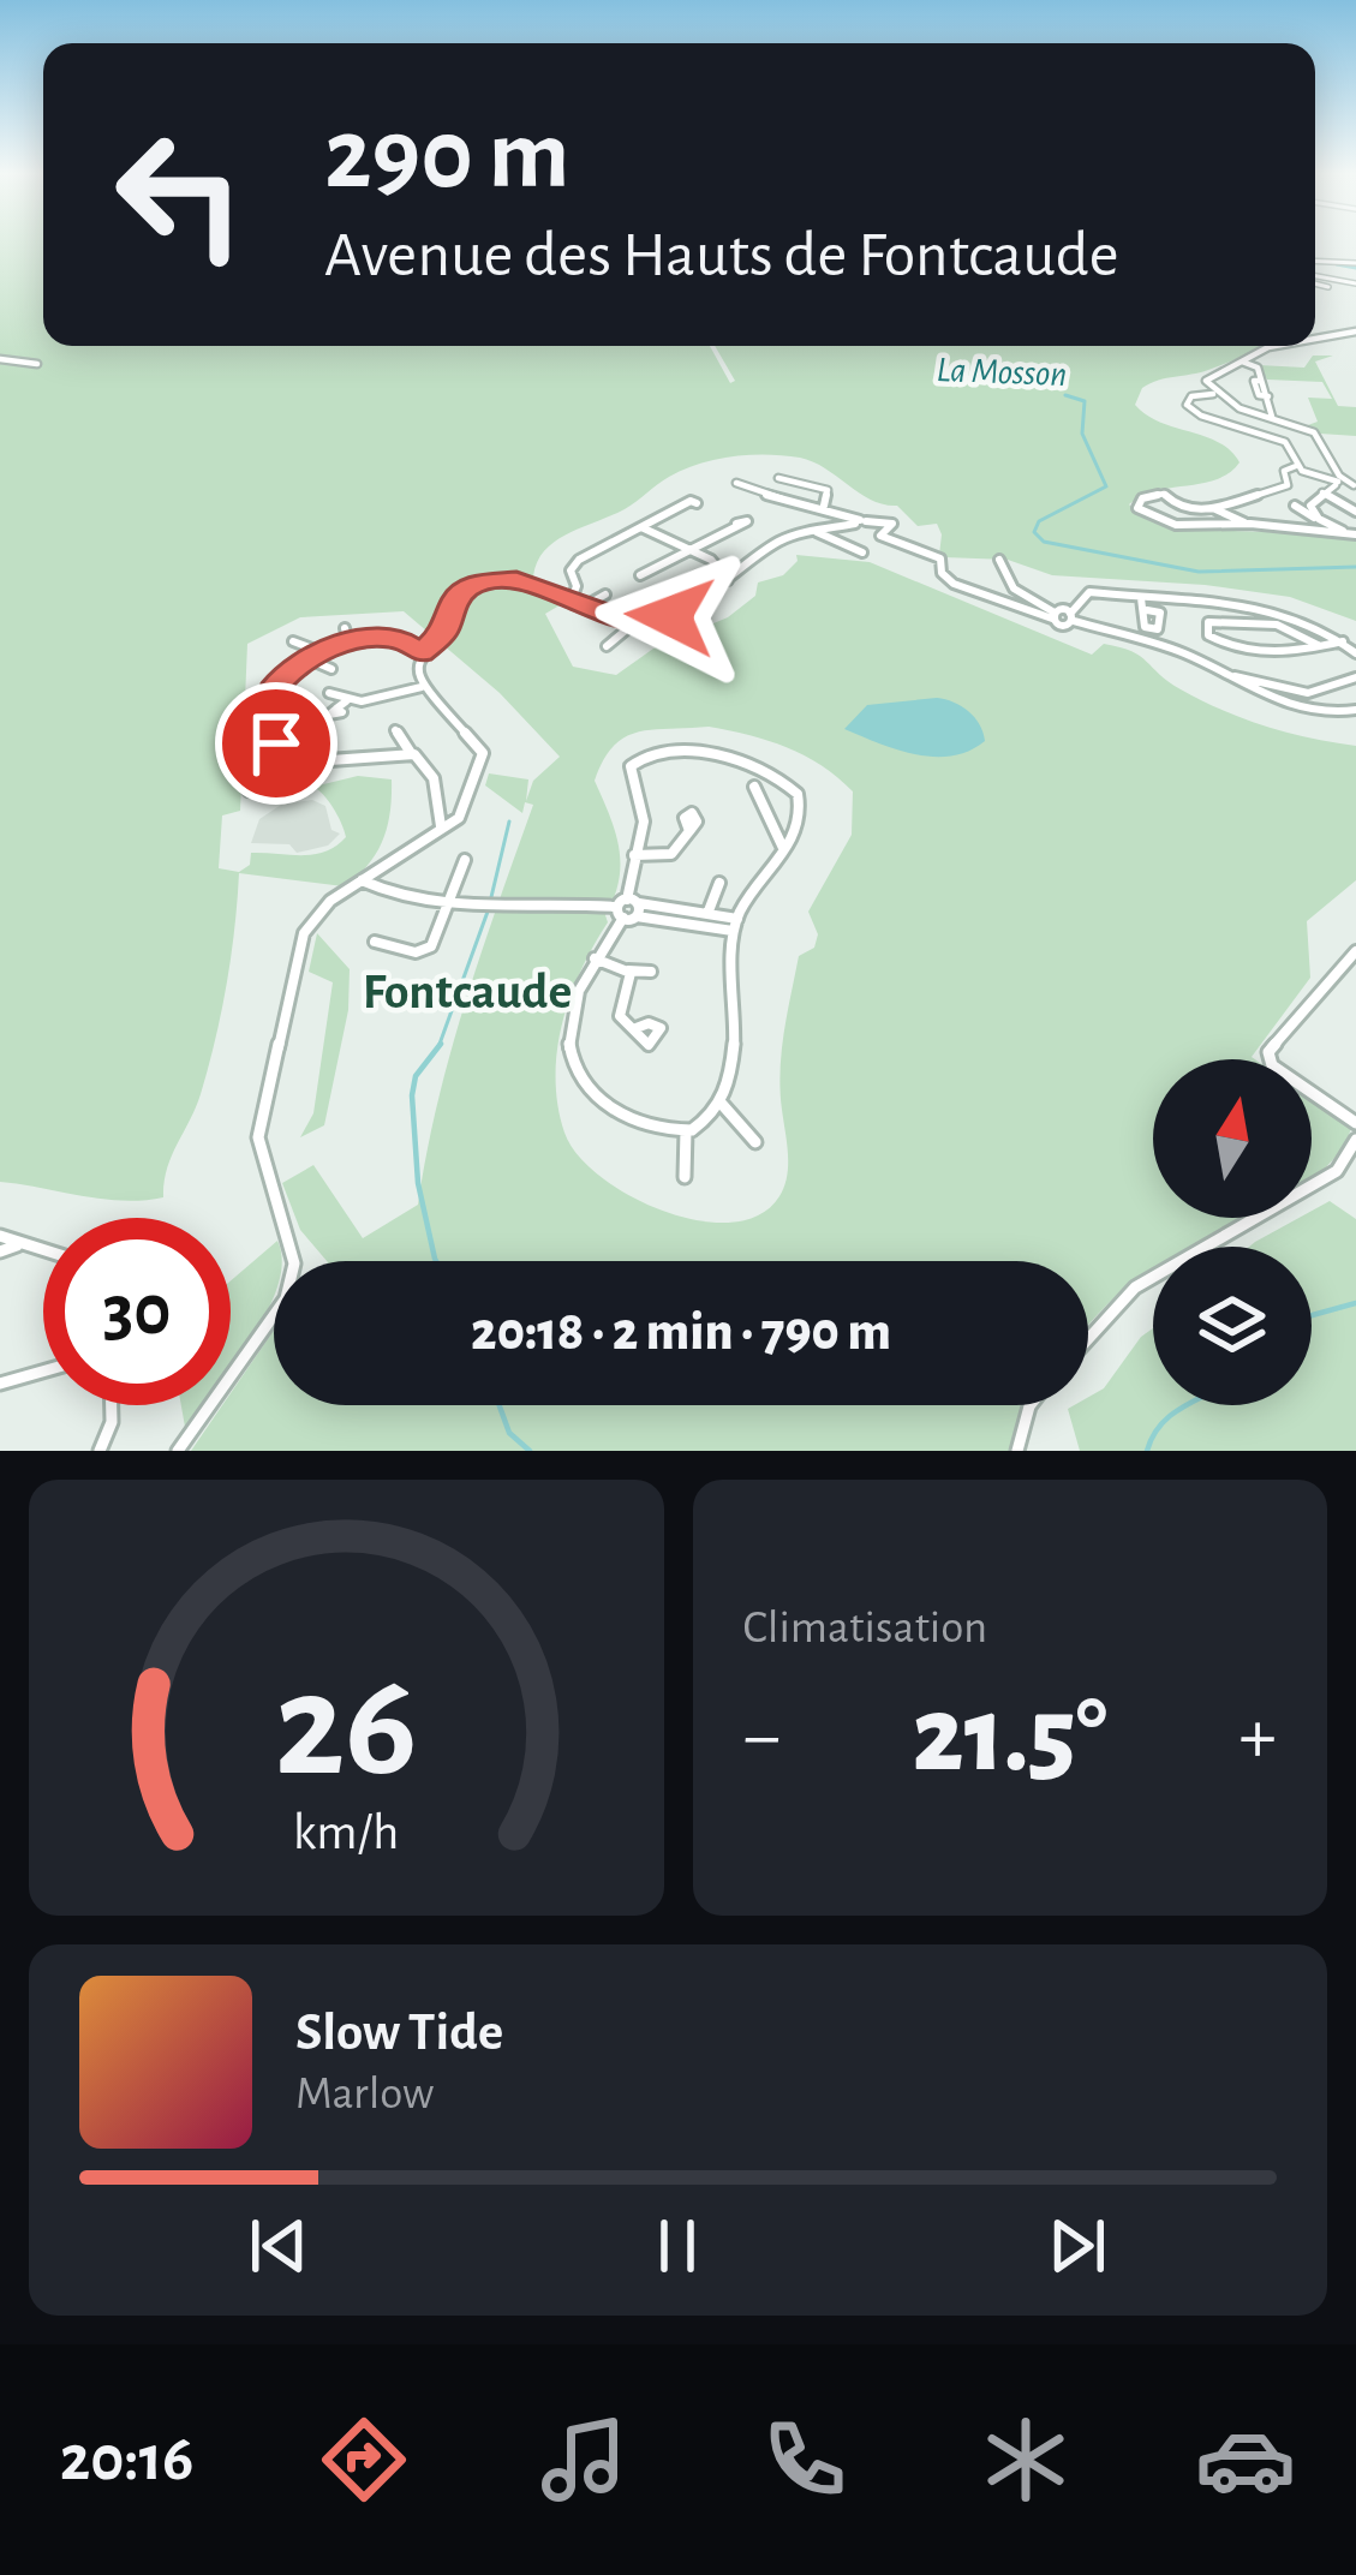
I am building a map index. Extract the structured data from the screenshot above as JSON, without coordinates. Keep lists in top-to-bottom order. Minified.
{"districts":["Fontcaude"],"water":["La Mosson"],"north":"top","page":{"turn":["290 m","Avenue des Hauts de Fontcaude"],"limit":"30","trip":"20:18 · 2 min · 790 m","tile":"Climatisation","heat":["−","21.5°","+"],"song":["Slow Tide","Marlow"],"tabs":"20:16","gauge":["26","km/h"]}}
